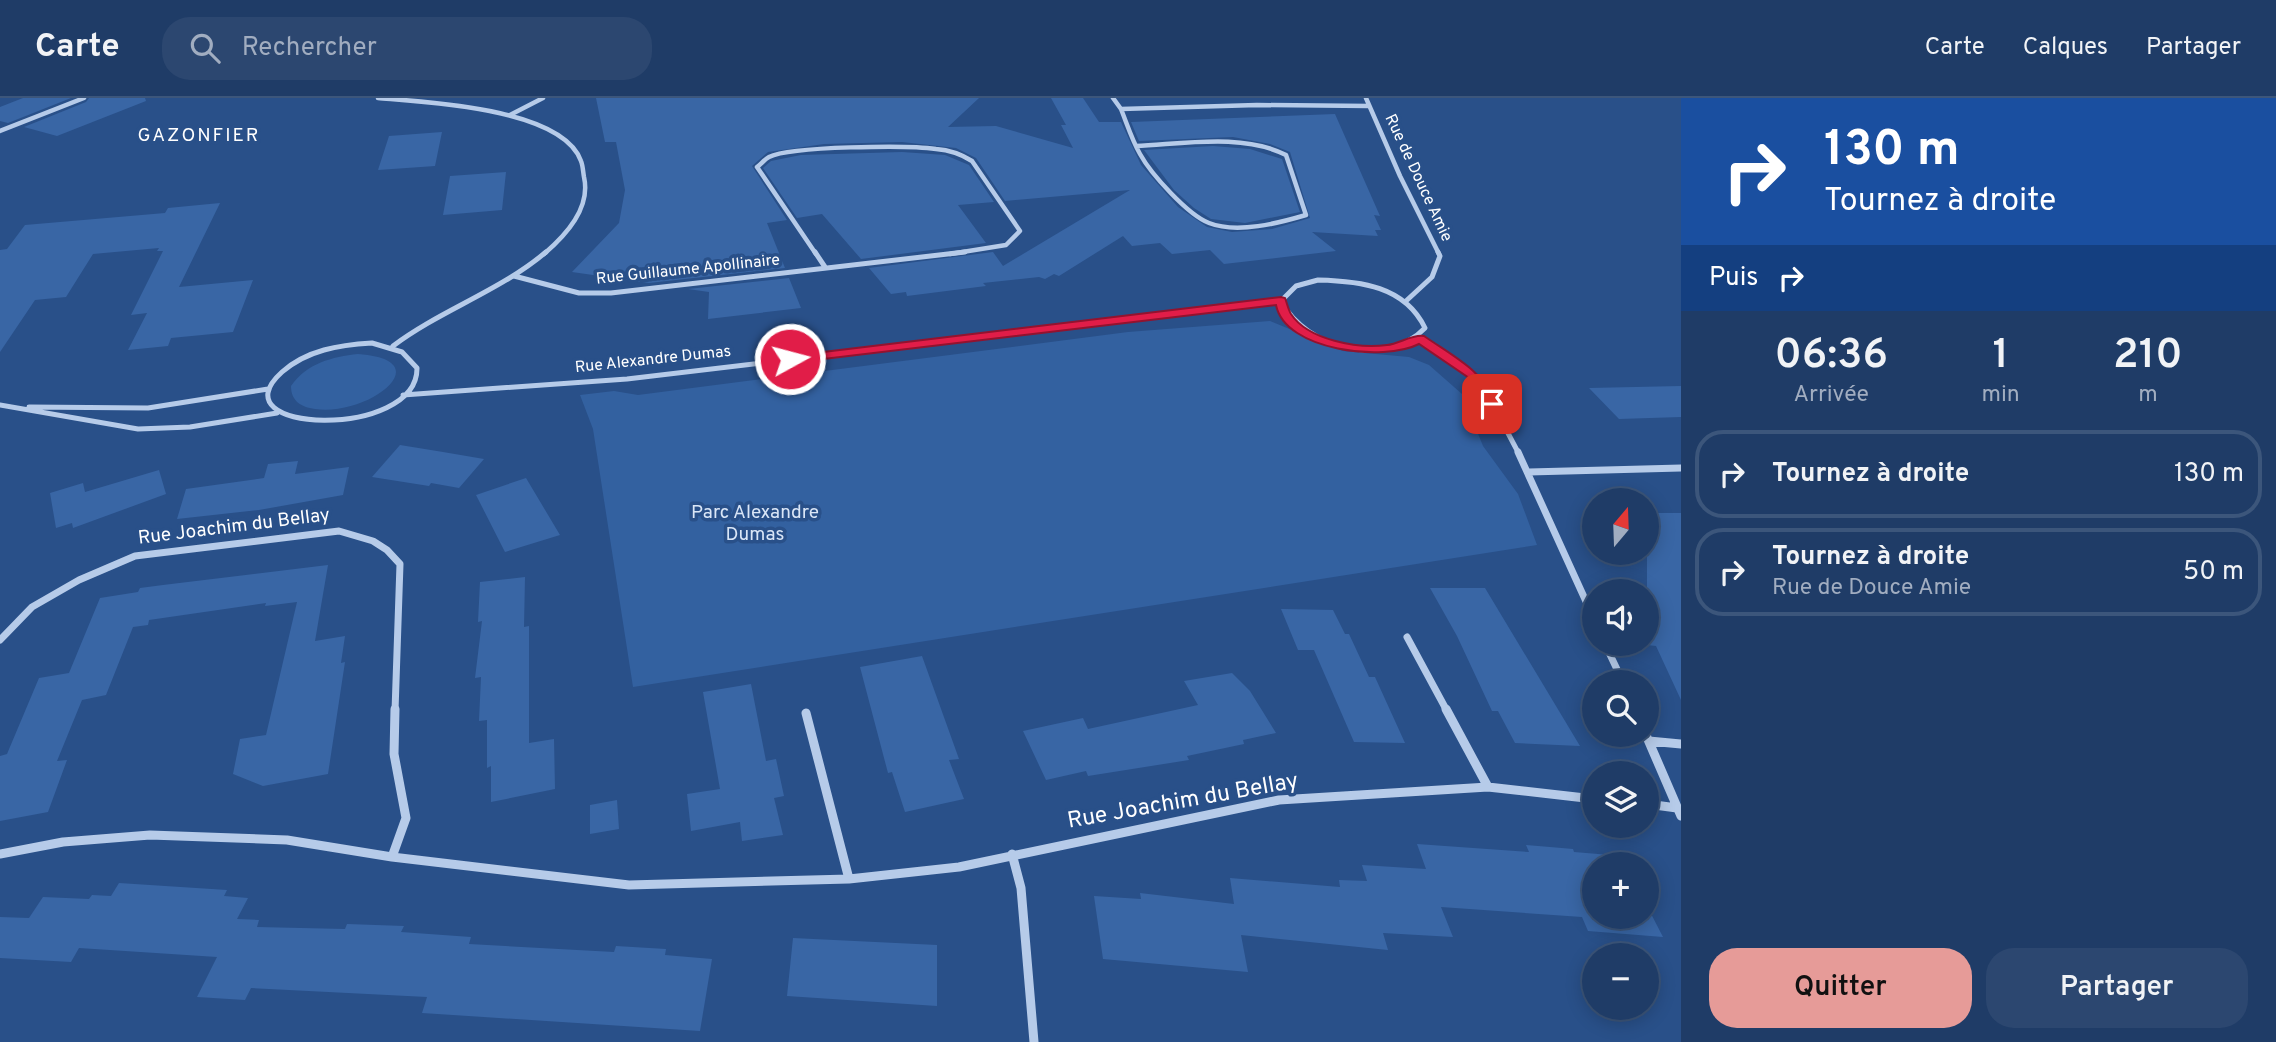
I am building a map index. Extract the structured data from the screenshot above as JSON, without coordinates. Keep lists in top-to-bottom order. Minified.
{"streets":{"street":["Rue de Douce Amie","Rue Guillaume Apollinaire","Rue Alexandre Dumas","Rue Joachim du Bellay"]},"districts":["GAZONFIER"],"parks":["Parc Alexandre Dumas"],"north":"top","page":{"header":"Carte","search":"Rechercher","nav":["Carte","Calques","Partager"],"turn":["130 m","Tournez à droite"],"then":"Puis","eta":["06:36","Arrivée","1","min","210","m"],"list":[{"name":"Tournez à droite","value":"130 m"},{"name":"Tournez à droite","note":"Rue de Douce Amie","value":"50 m"}],"map_buttons":["+","−"],"buttons":["Quitter","Partager"]}}
